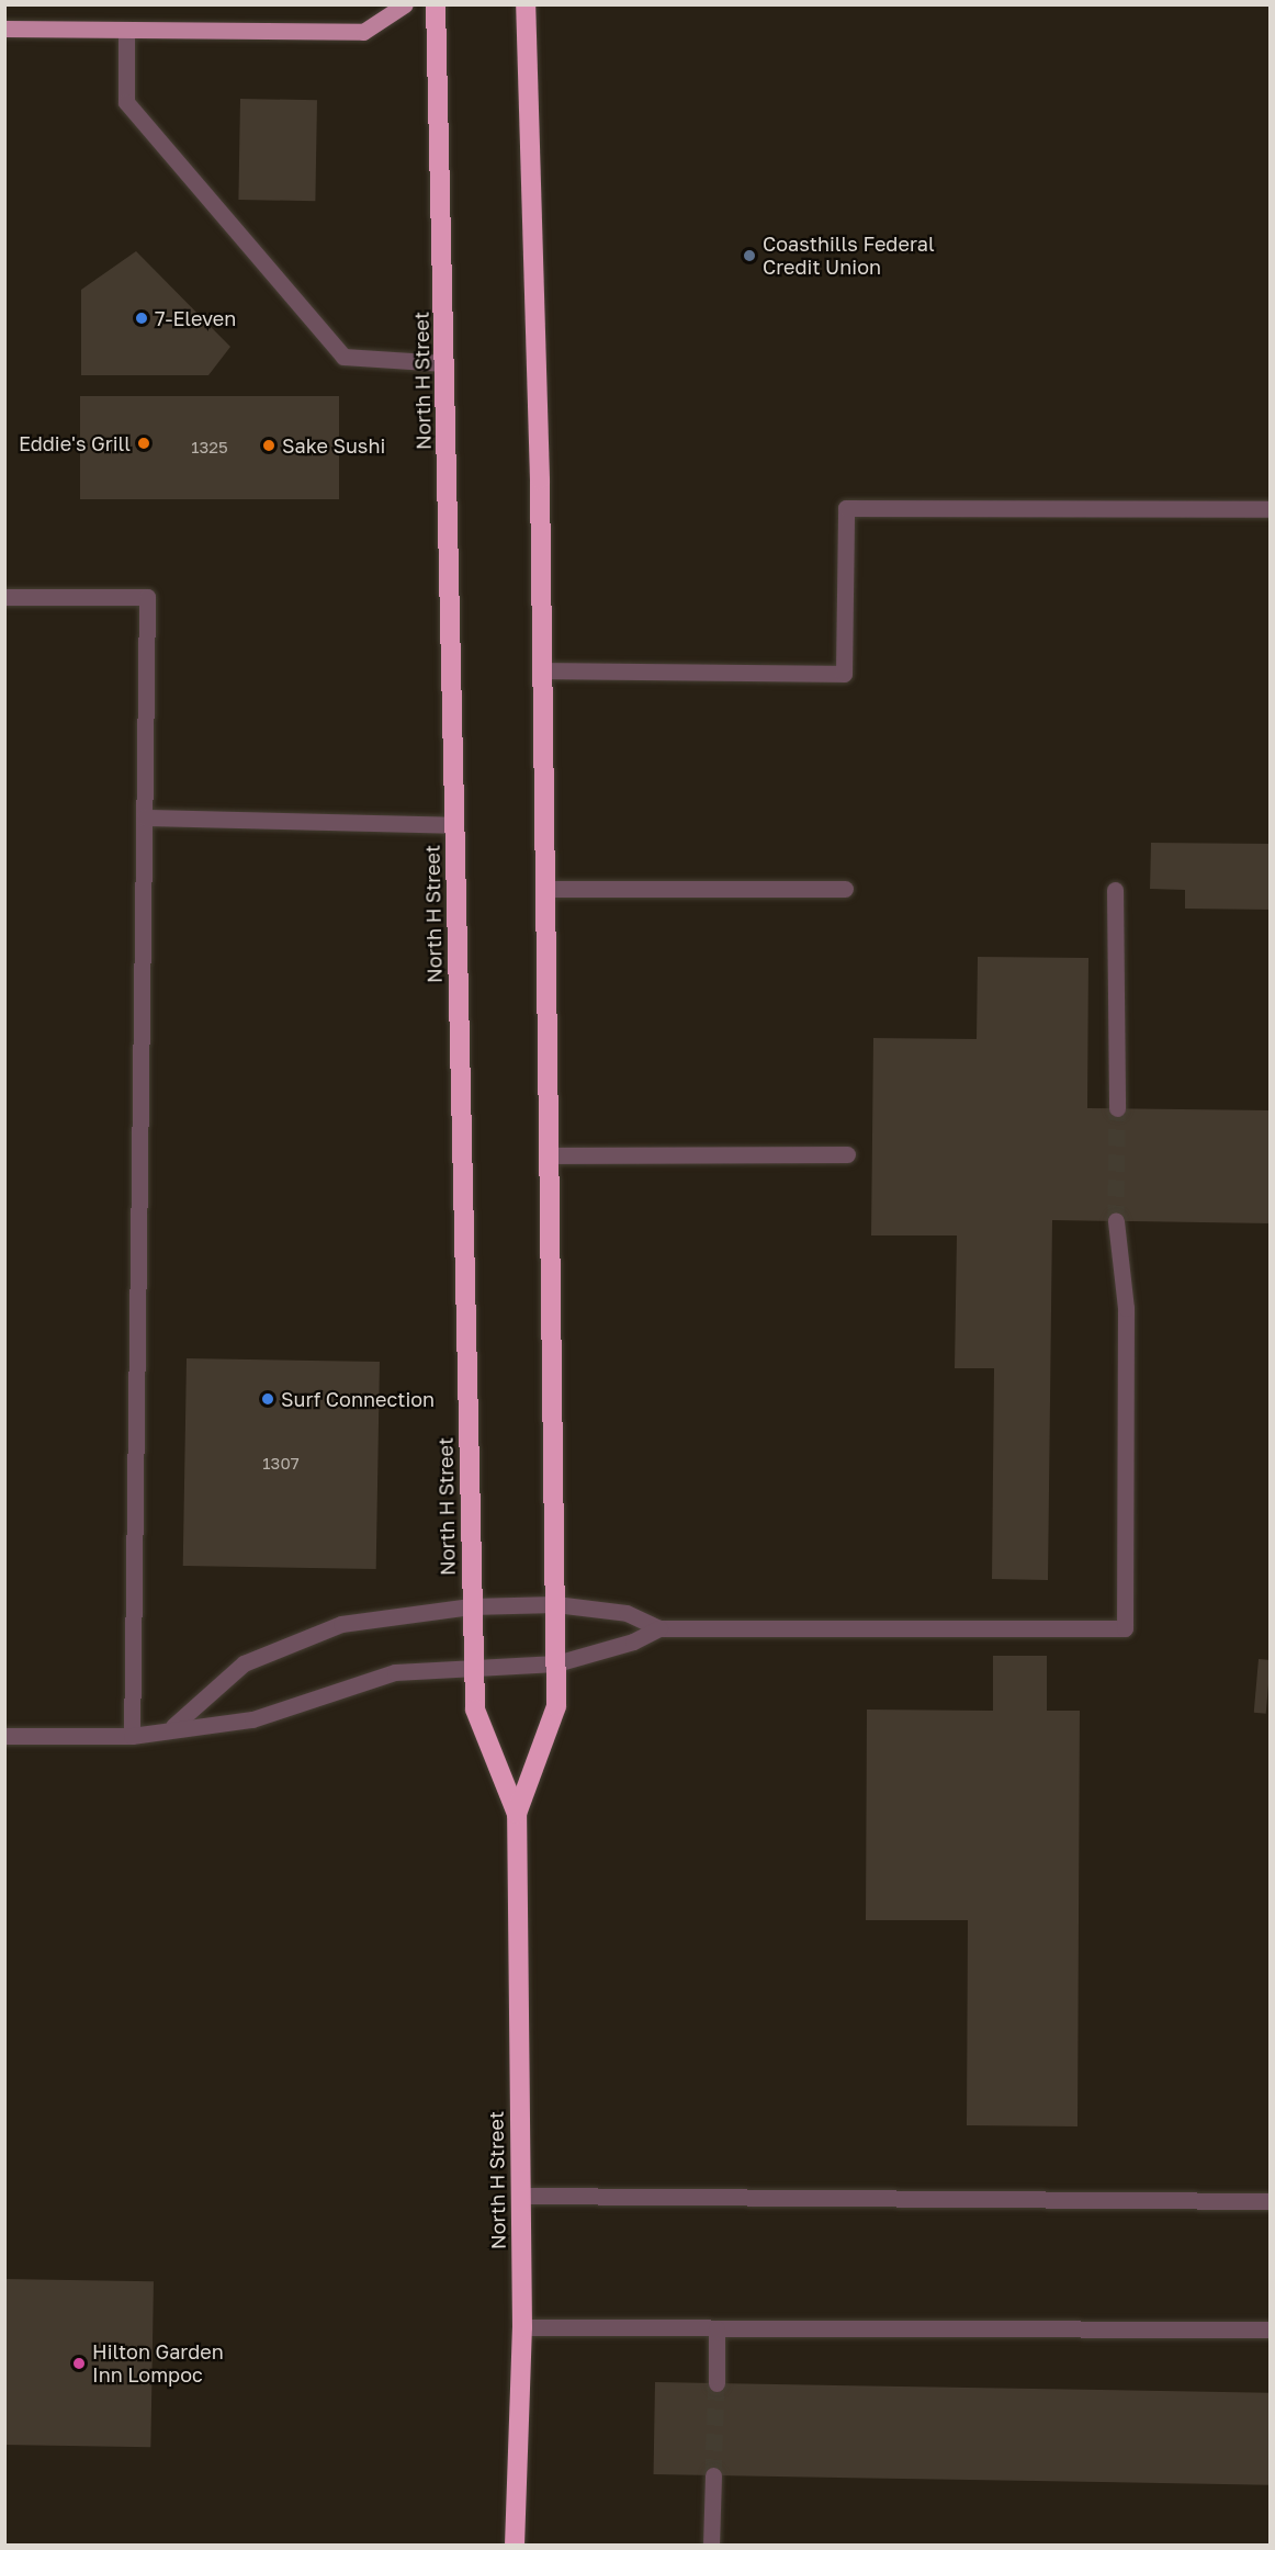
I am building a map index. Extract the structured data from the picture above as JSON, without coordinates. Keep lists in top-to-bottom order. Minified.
{"streets":{"highway":["North H Street"]},"places":["Coasthills Federal Credit Union","7-Eleven","Eddie's Grill","Sake Sushi","Surf Connection","Hilton Garden Inn Lompoc"],"house_numbers":["1325","1307"]}
